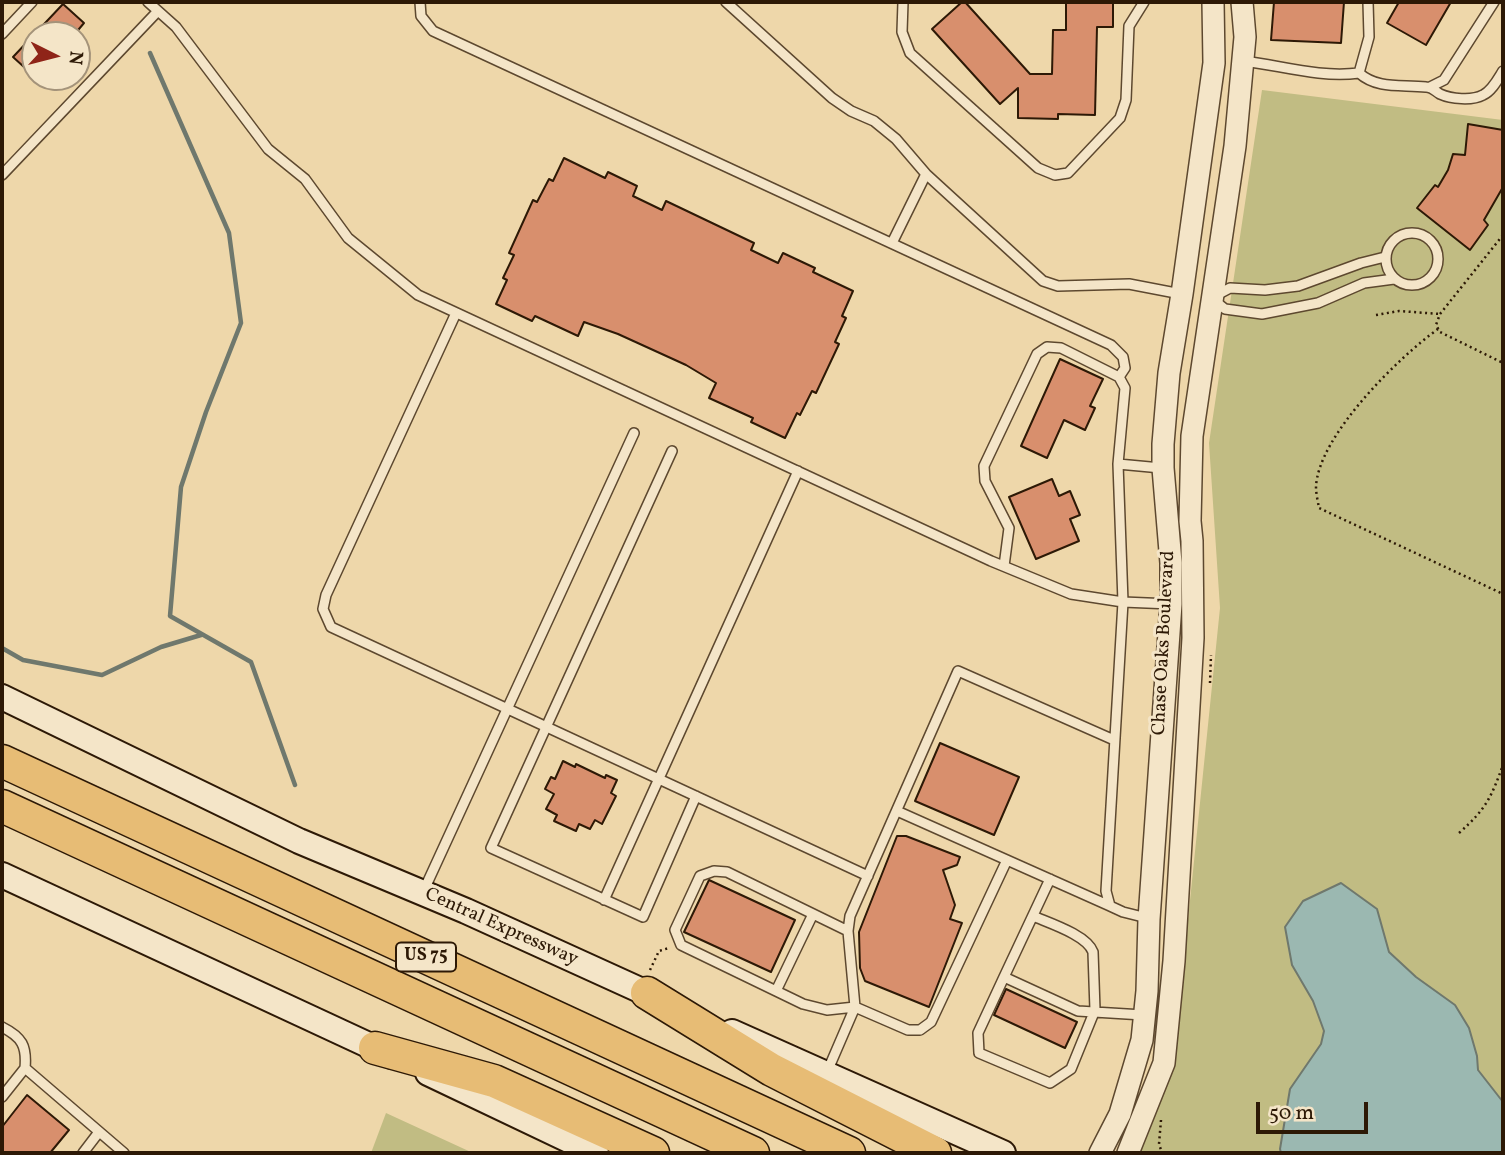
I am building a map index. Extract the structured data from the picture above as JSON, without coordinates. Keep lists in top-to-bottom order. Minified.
{"streets":{"highway":["US 75"],"main road":["Central Expressway"],"street":["Chase Oaks Boulevard"]},"scale_bar":"50 m","north":"right"}
